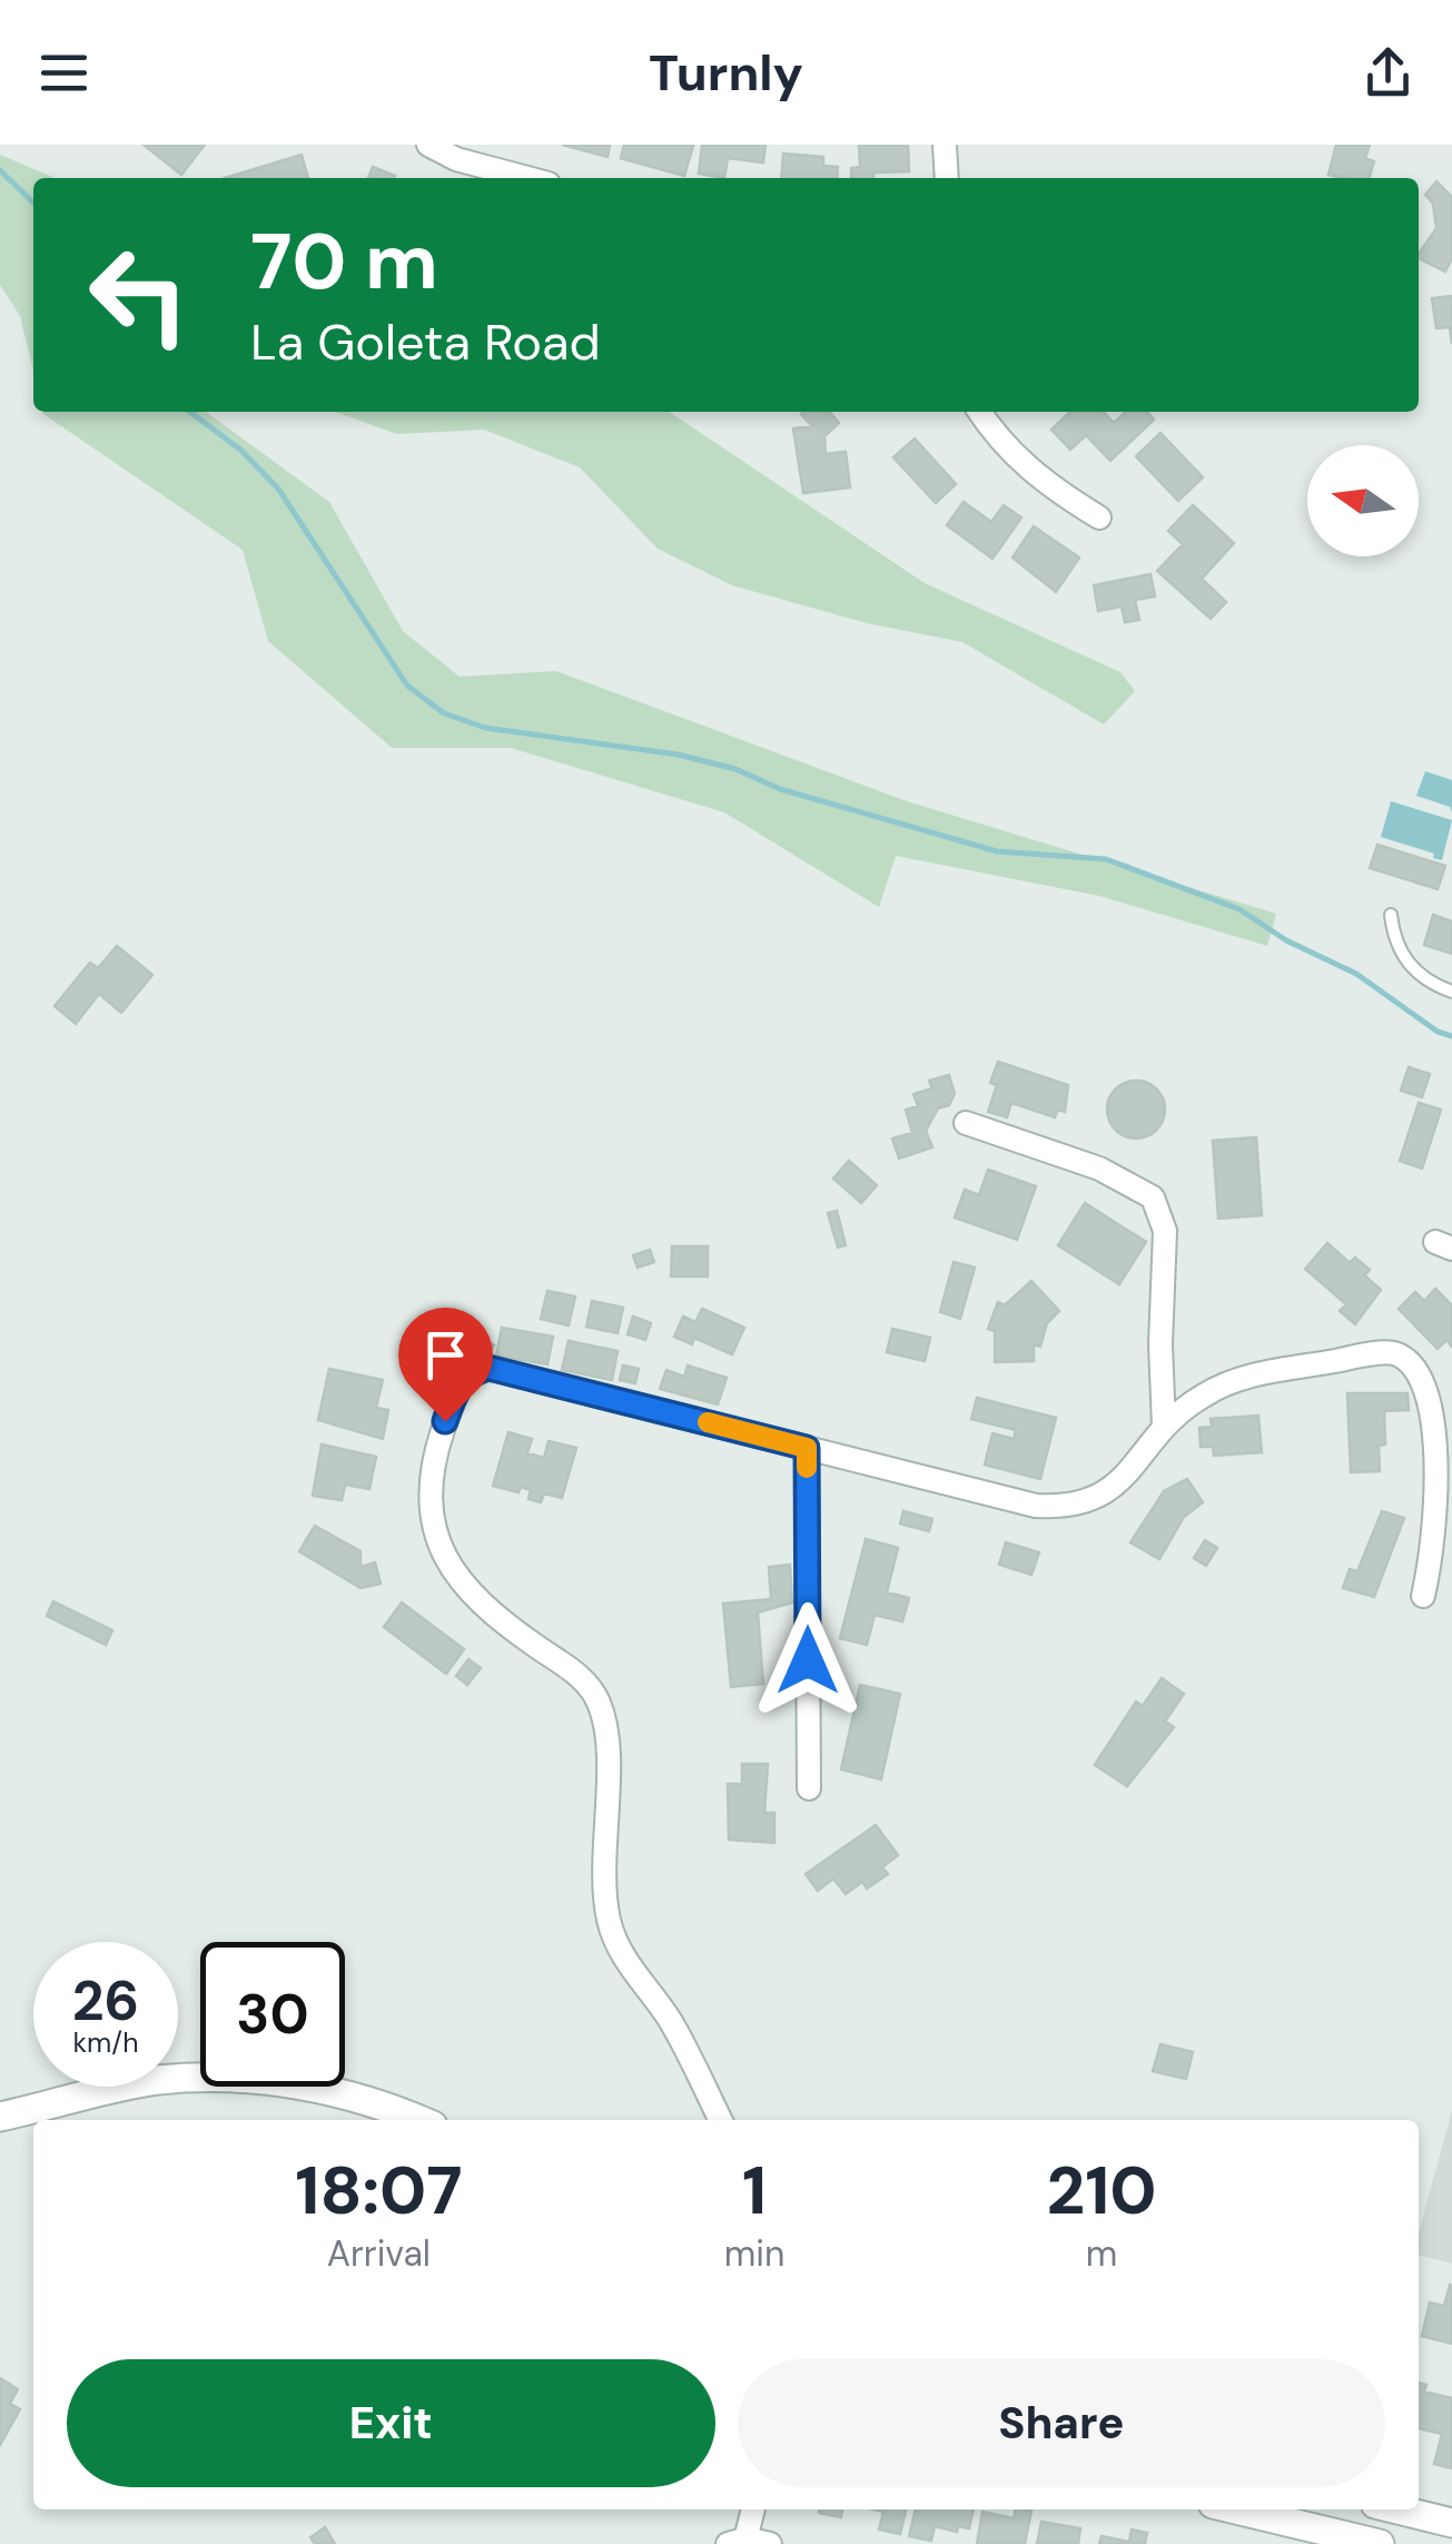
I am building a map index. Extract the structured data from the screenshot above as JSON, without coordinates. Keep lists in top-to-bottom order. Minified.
{"north":"left","page":{"header":"Turnly","turn":["70 m","La Goleta Road"],"speed":"26 km/h","limit":"30","eta":["18:07","Arrival","1","min","210","m"],"buttons":["Exit","Share"]}}
